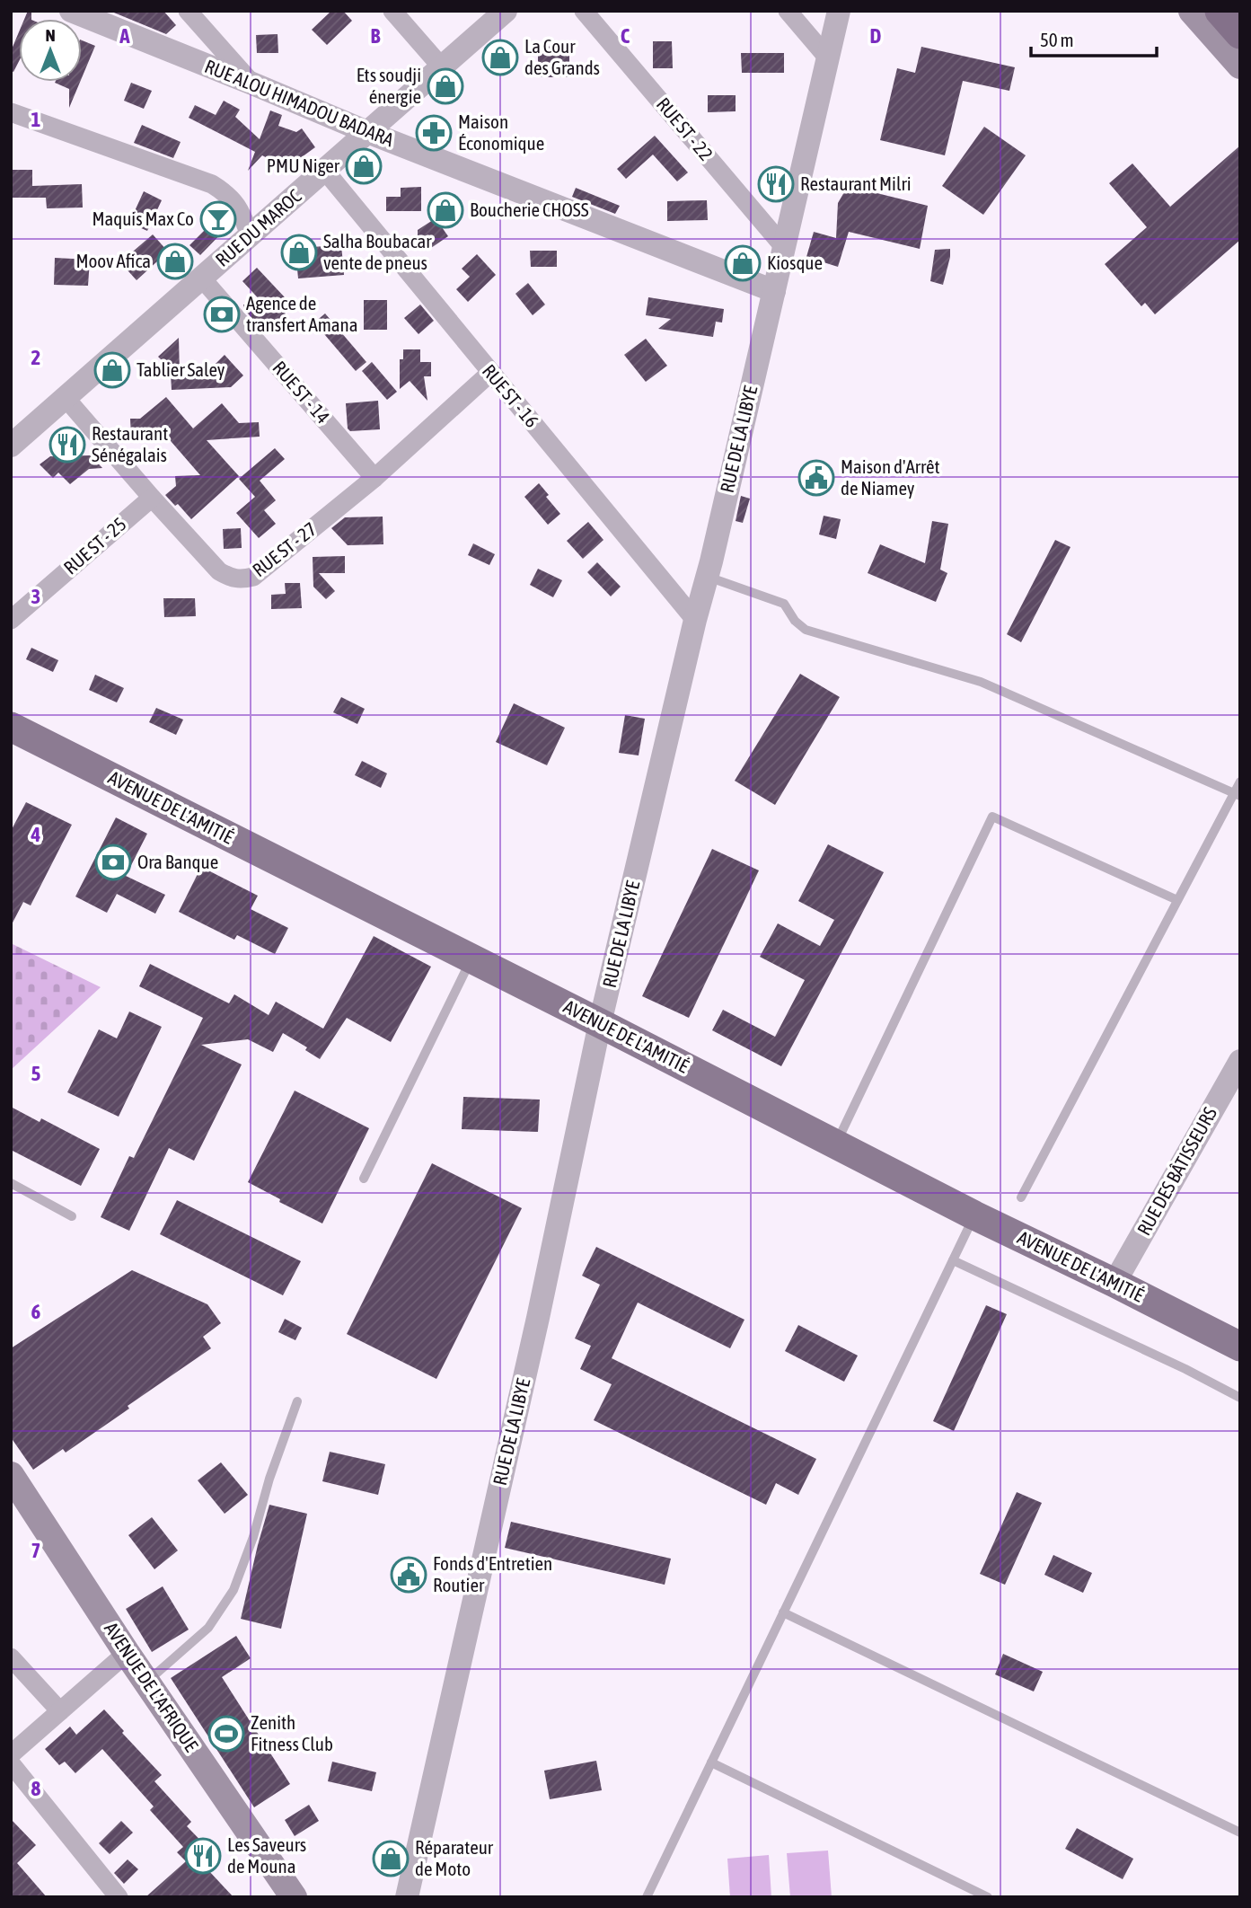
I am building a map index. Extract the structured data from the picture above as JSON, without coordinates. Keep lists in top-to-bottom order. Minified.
{"streets":{"main road":["AVENUE DE L'AMITIÉ","AVENUE DE L'AFRIQUE"],"street":["RUE ALOU HIMADOU BADARA","RUE ST - 22","RUE DU MAROC","RUE ST - 14","RUE ST - 16","RUE DE LA LIBYE","RUE ST - 25","RUE ST - 27","RUE DES BÂTISSEURS"]},"crossings":[["RUE ALOU HIMADOU BADARA","RUE DU MAROC"],["RUE ALOU HIMADOU BADARA","RUE DE LA LIBYE"],["RUE ST - 22","RUE DE LA LIBYE"],["RUE DU MAROC","RUE ST - 14"],["RUE DU MAROC","RUE ST - 16"],["RUE DU MAROC","RUE ST - 27"],["RUE ST - 14","RUE ST - 27"],["RUE ST - 16","RUE DE LA LIBYE"],["RUE ST - 16","RUE ST - 27"],["RUE DE LA LIBYE","AVENUE DE L'AMITIÉ"],["RUE ST - 25","RUE ST - 27"],["AVENUE DE L'AMITIÉ","RUE DES BÂTISSEURS"]],"places":{"shop":["La Cour des Grands","Ets soudji énergie","PMU Niger","Boucherie CHOSS","Salha Boubacar vente de pneus","Moov Afica","Kiosque","Tablier Saley","Réparateur de Moto"],"pharmacy":["Maison Économique"],"restaurant":["Restaurant Milri","Restaurant Sénégalais","Les Saveurs de Mouna"],"bar":["Maquis Max Co"],"bank":["Agence de transfert Amana","Ora Banque"],"public building":["Maison d'Arrêt de Niamey","Fonds d'Entretien Routier"],"sports":["Zenith Fitness Club"]},"scale_bar":"50 m","north":"top","grid":{"columns":["A","B","C","D"],"rows":["1","2","3","4","5","6","7","8"]}}
